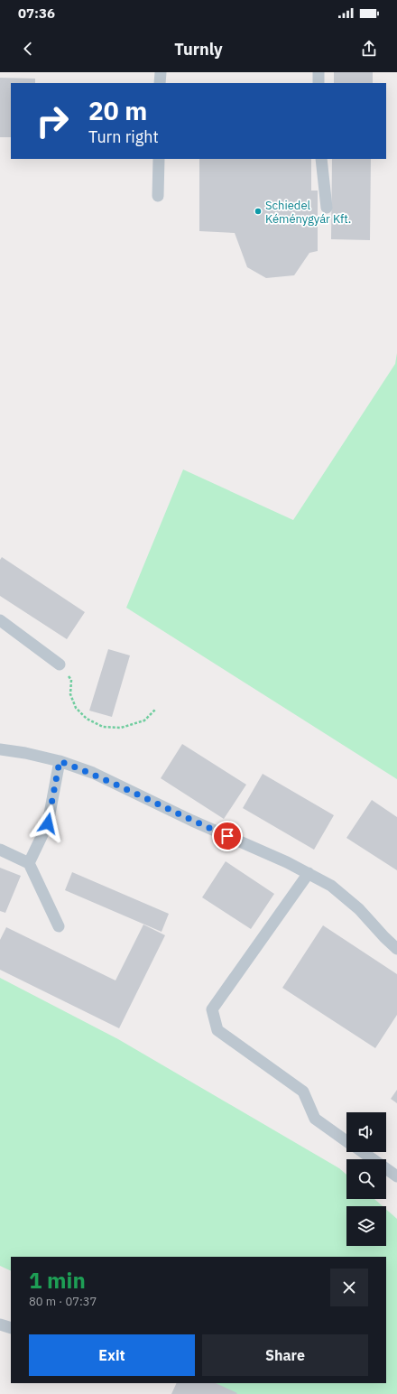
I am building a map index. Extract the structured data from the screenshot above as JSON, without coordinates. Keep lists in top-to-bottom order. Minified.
{"places":["Schiedel Kéménygyár Kft."],"page":{"status":"07:36","header":"Turnly","turn":["20 m","Turn right"],"heading":["1 min","80 m · 07:37"],"buttons":["Exit","Share"]}}
